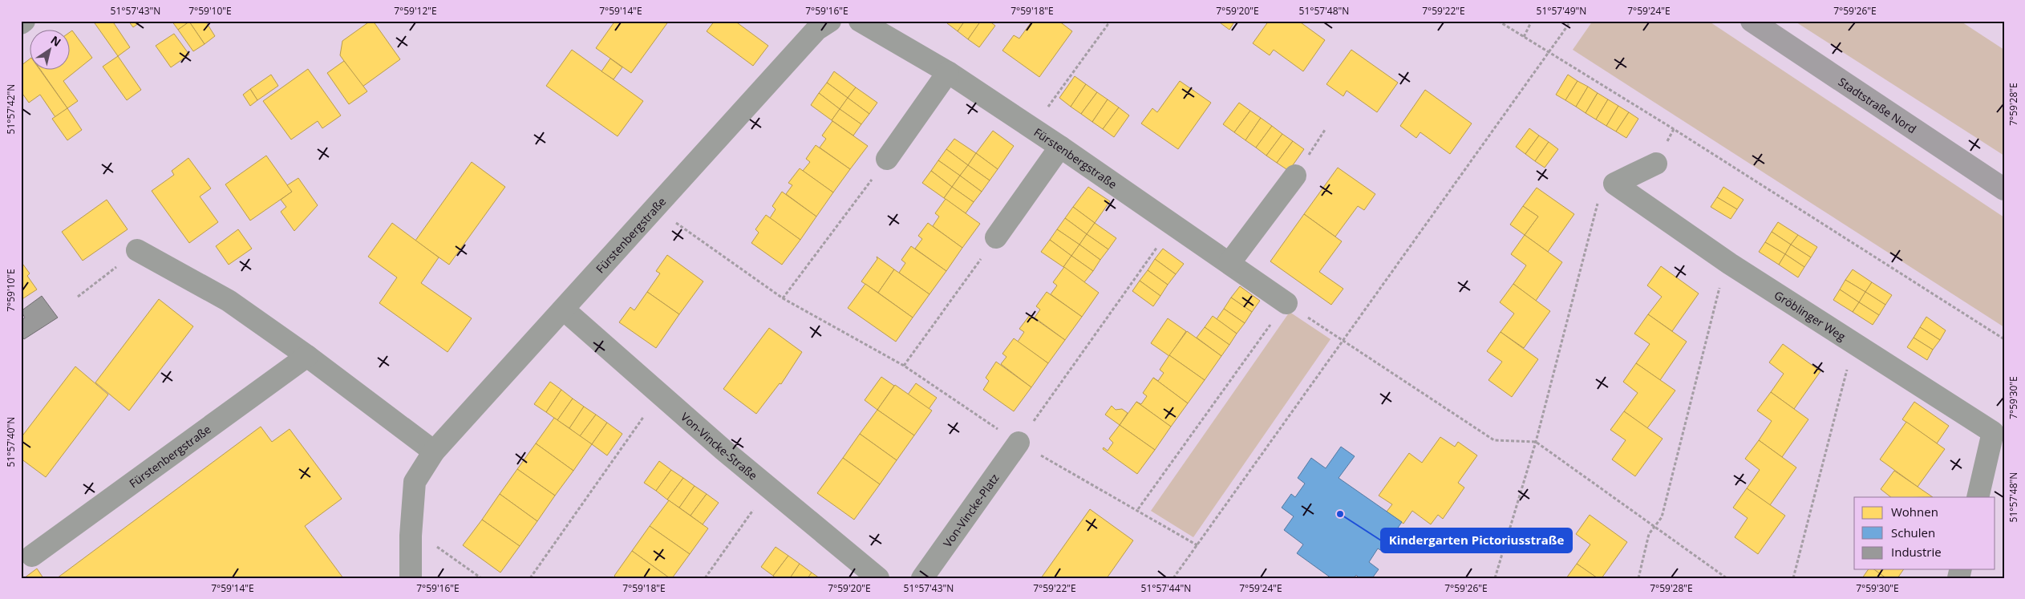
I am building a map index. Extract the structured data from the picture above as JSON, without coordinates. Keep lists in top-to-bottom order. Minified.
{"streets":{"main road":["Stadtstraße Nord"],"street":["Fürstenbergstraße","Gröblinger Weg","Von-Vincke-Straße","Von-Vincke-Platz"]},"crossings":[["Fürstenbergstraße","Von-Vincke-Straße"]],"places":["Kindergarten Pictoriusstraße"],"legend":["Wohnen","Schulen","Industrie"],"north":"top right","coordinates":["51°57'43\"N","7°59'10\"E","7°59'12\"E","7°59'14\"E","7°59'16\"E","7°59'18\"E","7°59'20\"E","51°57'48\"N","7°59'22\"E","51°57'49\"N","7°59'24\"E","7°59'26\"E","7°59'28\"E","51°57'42\"N","7°59'30\"E","51°57'40\"N","51°57'44\"N"]}
